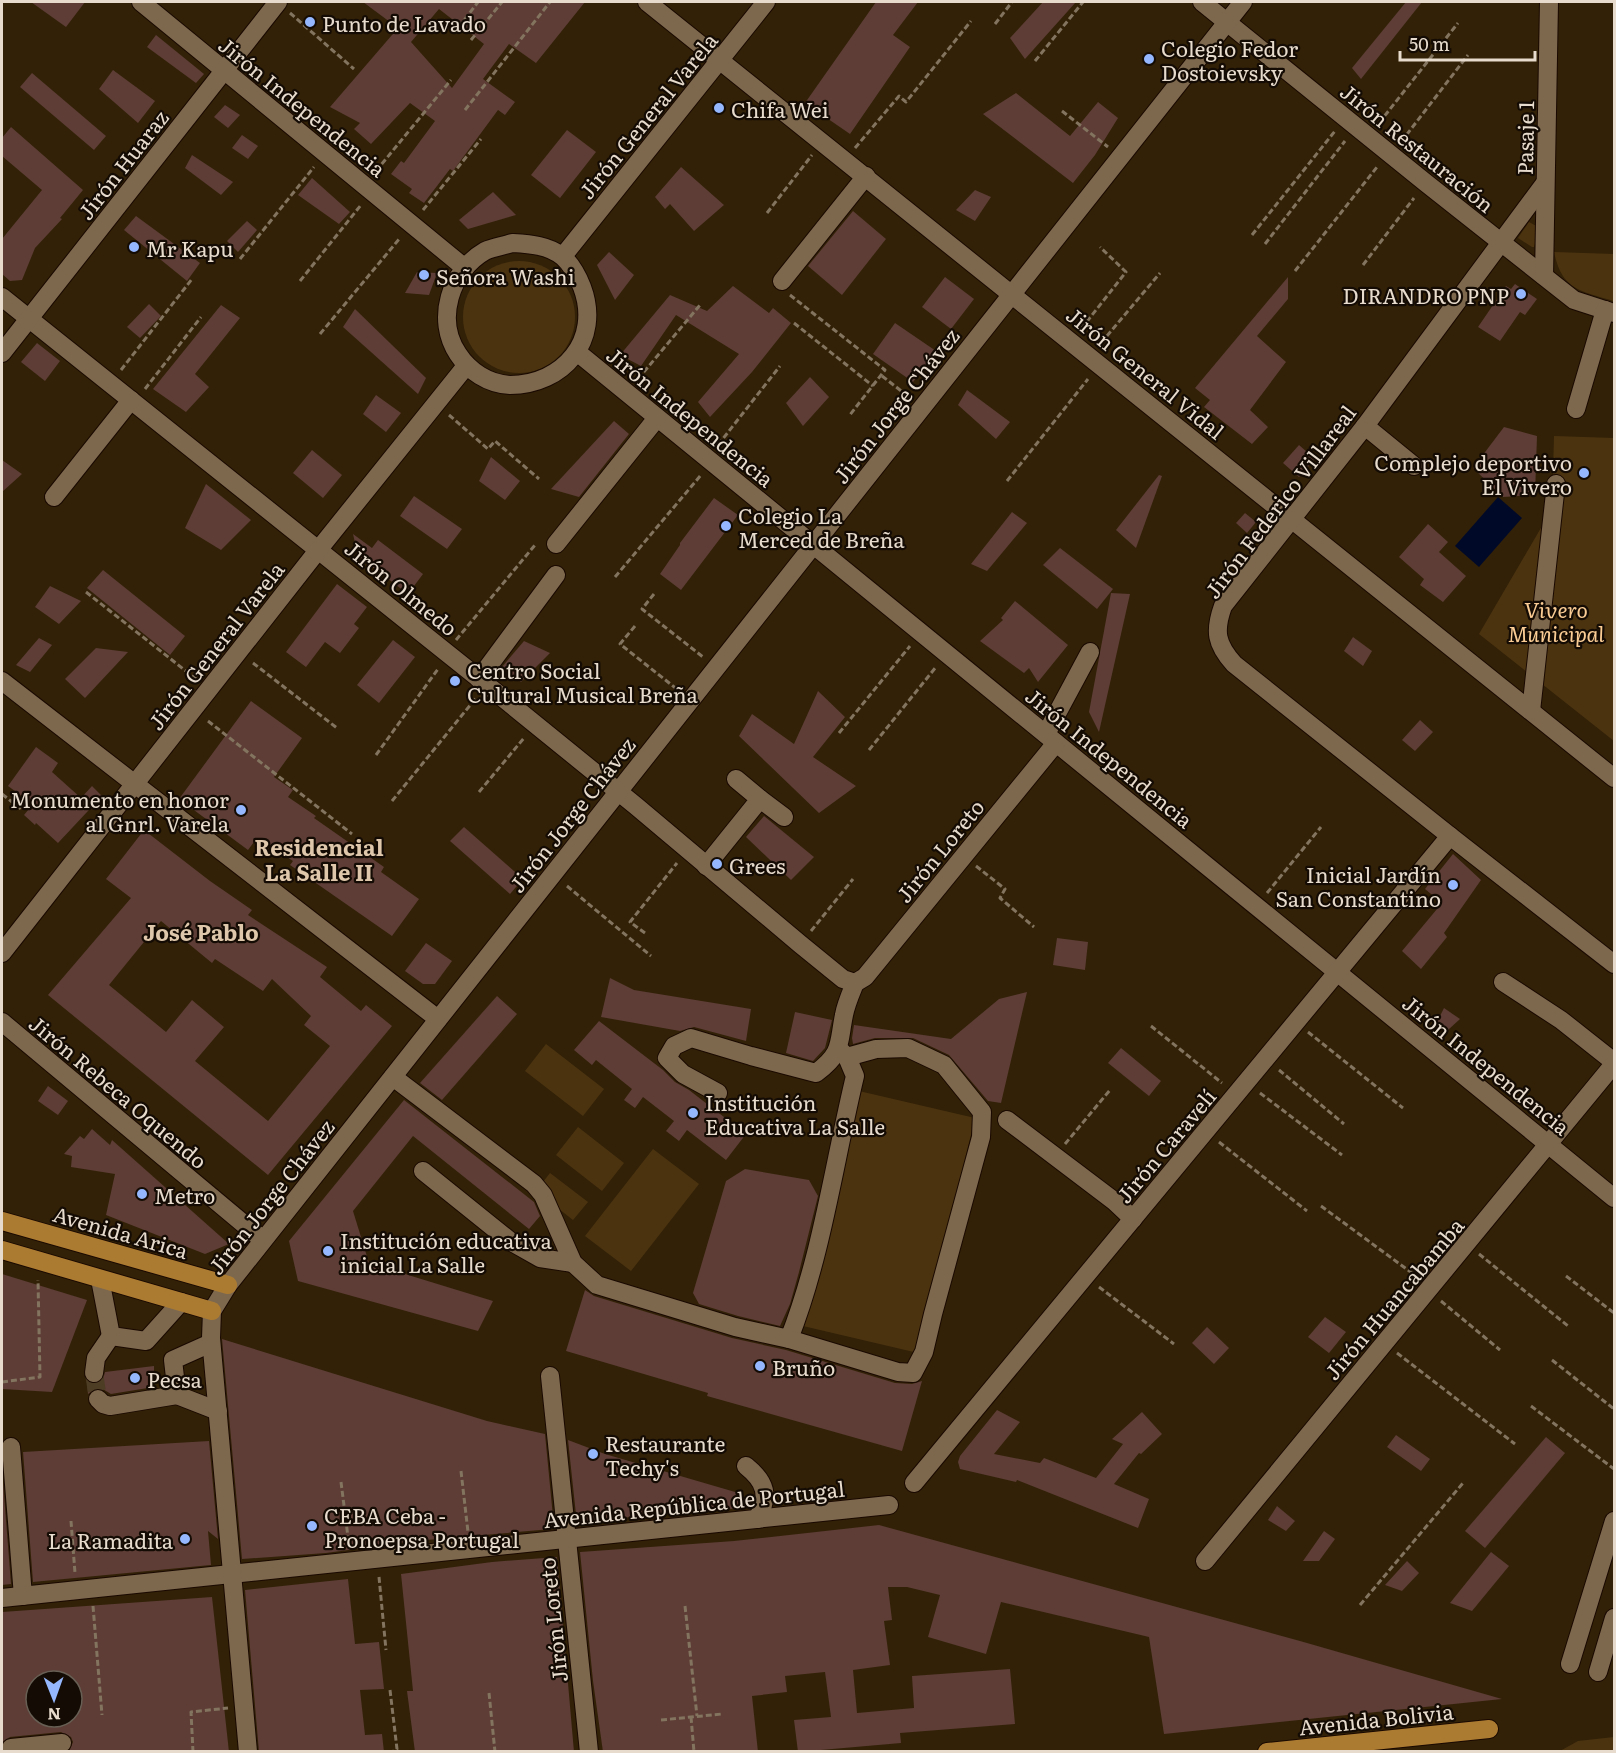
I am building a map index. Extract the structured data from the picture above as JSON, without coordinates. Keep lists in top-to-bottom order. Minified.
{"streets":{"main road":["Avenida Arica","Avenida Bolivia"],"street":["Jirón Independencia","Jirón General Varela","Pasaje 1","Jirón Restauración","Jirón Huaraz","Jirón General Vidal","Jirón Jorge Chávez","Jirón Federico Villareal","Jirón Olmedo","Jirón Loreto","Jirón Rebeca Oquendo","Jirón Caravelí","Jirón Huancabamba","Avenida República de Portugal"]},"crossings":[["Jirón Independencia","Jirón General Varela"],["Jirón Independencia","Jirón Huaraz"],["Jirón Independencia","Jirón Jorge Chávez"],["Jirón Independencia","Jirón Loreto"],["Jirón Independencia","Jirón Caravelí"],["Jirón Independencia","Jirón Huancabamba"],["Jirón General Varela","Jirón General Vidal"],["Jirón General Varela","Jirón Olmedo"],["Pasaje 1","Jirón Restauración"],["Pasaje 1","Jirón Federico Villareal"],["Jirón Restauración","Jirón Jorge Chávez"],["Jirón Restauración","Jirón Federico Villareal"],["Jirón Huaraz","Jirón Olmedo"],["Jirón General Vidal","Jirón Jorge Chávez"],["Jirón General Vidal","Jirón Federico Villareal"],["Jirón Jorge Chávez","Jirón Olmedo"],["Jirón Jorge Chávez","Jirón Rebeca Oquendo"],["Jirón Jorge Chávez","Avenida Arica"],["Jirón Jorge Chávez","Avenida República de Portugal"],["Jirón Federico Villareal","Jirón Caravelí"],["Jirón Olmedo","Jirón Loreto"],["Jirón Loreto","Avenida República de Portugal"]],"districts":["Residencial La Salle II","José Pablo"],"parks":["Vivero Municipal"],"places":["Punto de Lavado","Colegio Fedor Dostoievsky","Chifa Wei","Mr Kapu","Señora Washi","DIRANDRO PNP","Complejo deportivo El Vivero","Colegio La Merced de Breña","Centro Social Cultural Musical Breña","Monumento en honor al Gnrl. Varela","Grees","Inicial Jardín San Constantino","Institución Educativa La Salle","Metro","Institución educativa inicial La Salle","Bruño","Pecsa","Restaurante Techy's","CEBA Ceba - Pronoepsa Portugal","La Ramadita"],"scale_bar":"50 m","north":"bottom"}
